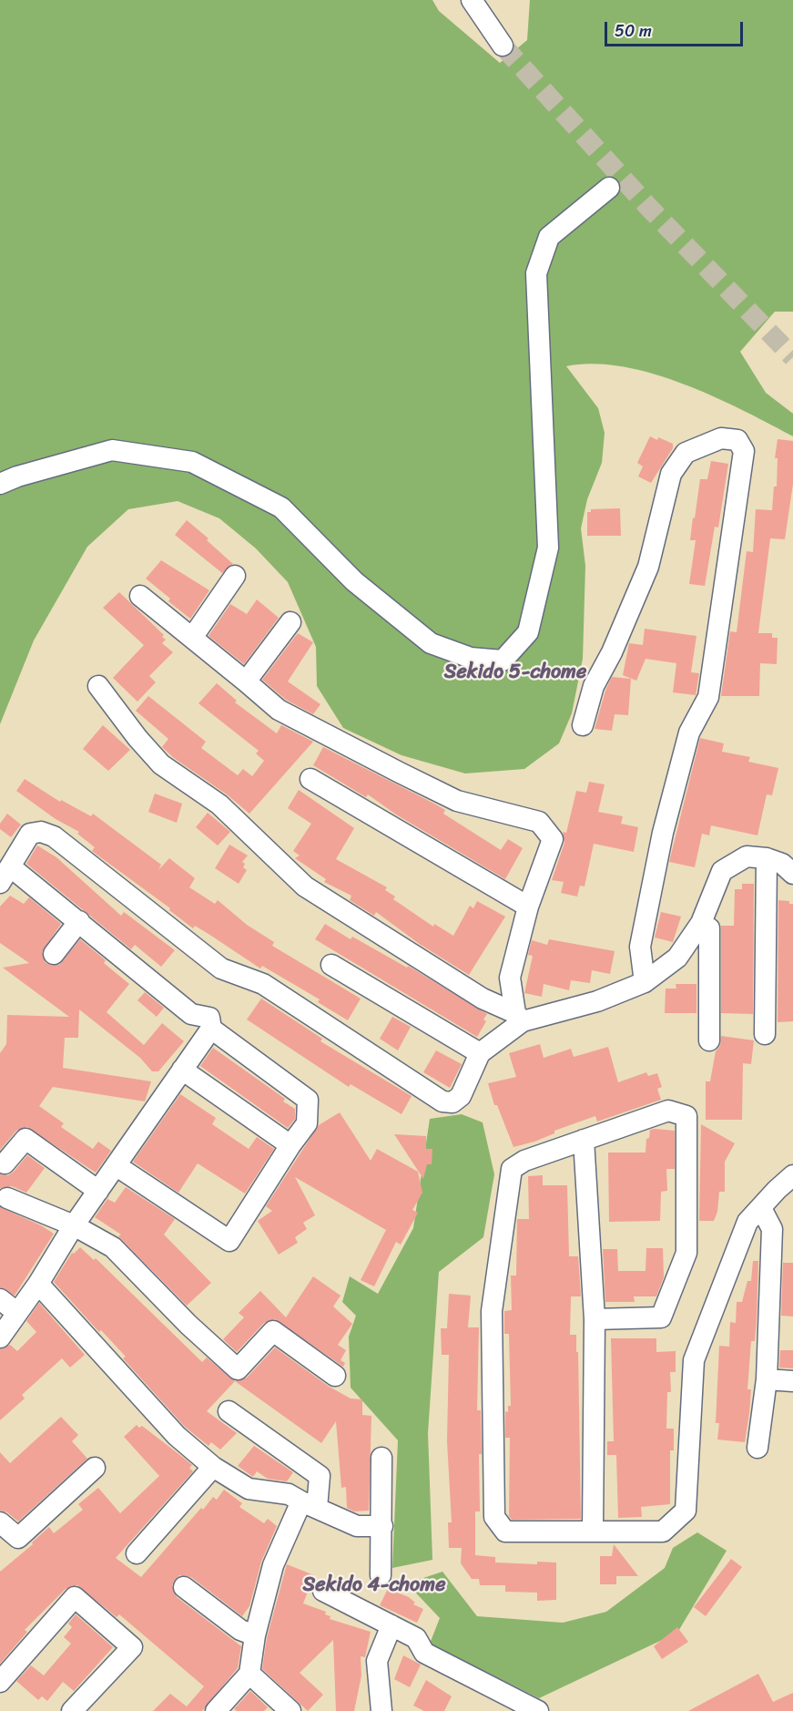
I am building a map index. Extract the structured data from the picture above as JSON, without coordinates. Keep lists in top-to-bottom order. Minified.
{"districts":["Sekido 5-chome","Sekido 4-chome"],"scale_bar":"50 m"}
